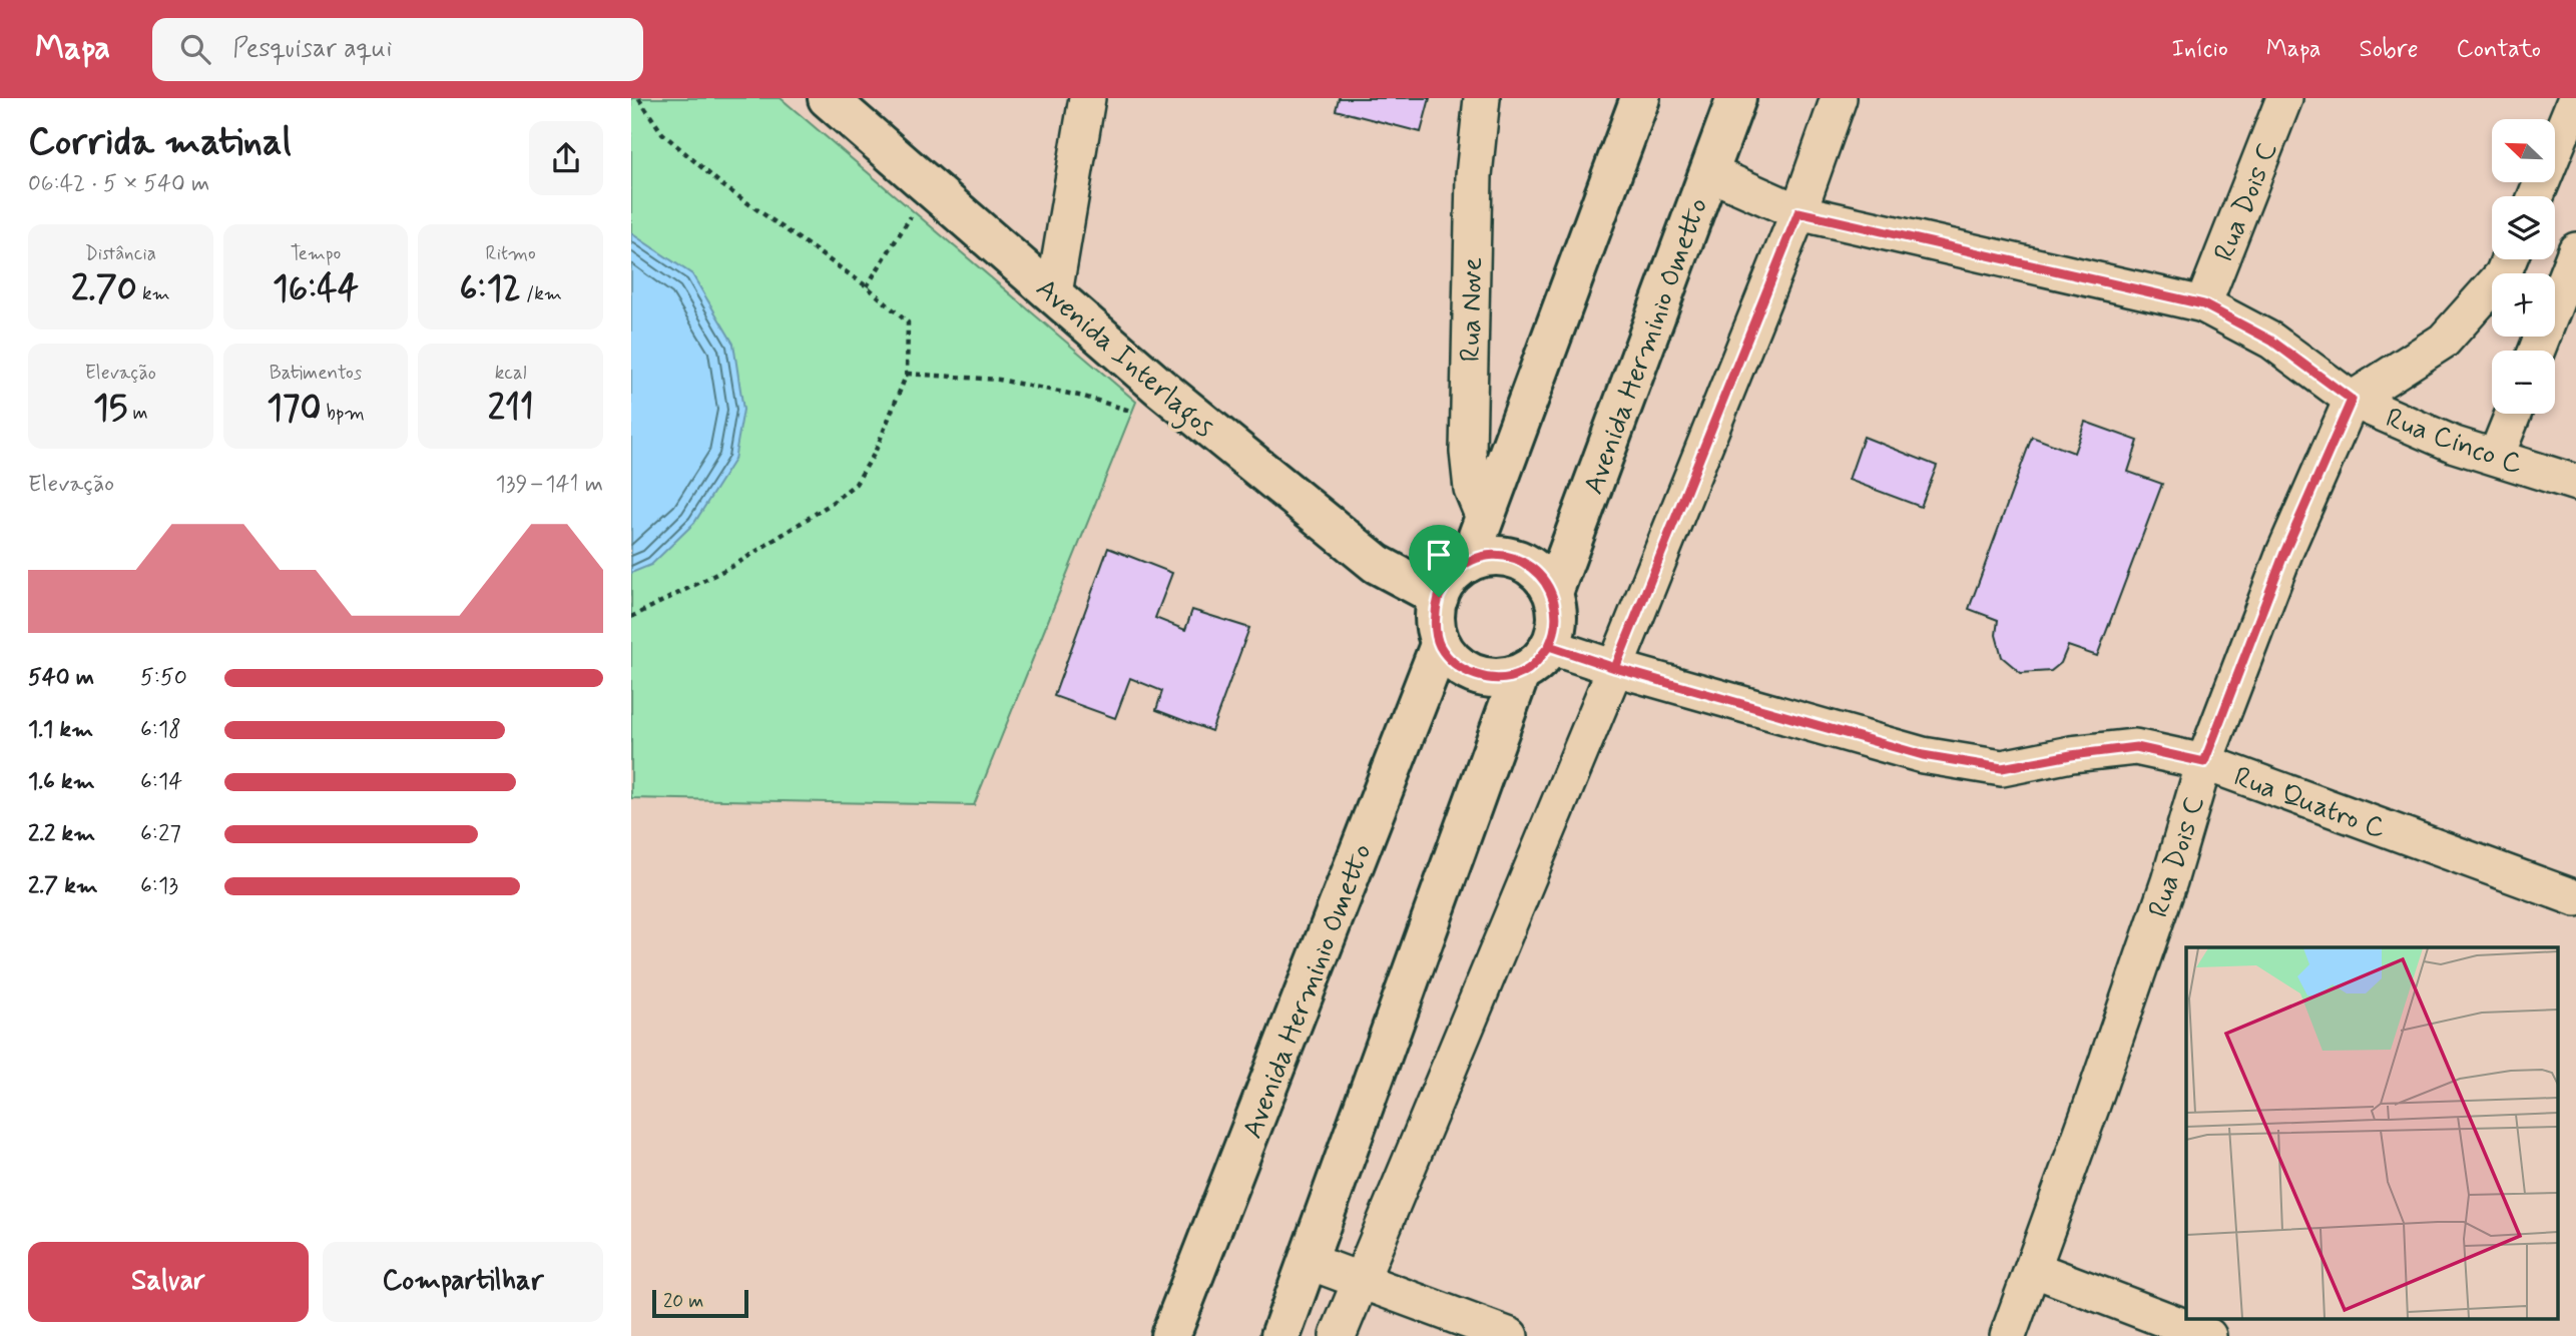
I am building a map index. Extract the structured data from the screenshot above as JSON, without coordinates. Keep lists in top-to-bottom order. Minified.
{"streets":{"street":["Rua Dois C","Rua Nove","Avenida Herminio Ometto","Avenida Interlagos","Rua Cinco C","Rua Quatro C"]},"crossings":[["Rua Dois C","Rua Cinco C"],["Rua Dois C","Rua Quatro C"],["Avenida Herminio Ometto","Avenida Interlagos"],["Avenida Herminio Ometto","Rua Cinco C"],["Avenida Herminio Ometto","Rua Quatro C"],["Avenida Interlagos","Rua Quatro C"]],"scale_bar":"20 m","north":"top left","page":{"header":"Mapa","search":"Pesquisar aqui","nav":["Início","Mapa","Sobre","Contato"],"heading":["Corrida matinal","06:42 · 5 × 540 m"],"map_buttons":["+","−"],"stats":[["Distância","2.70 km"],["Tempo","16:44"],["Ritmo","6:12 /km"],["Elevação","15 m"],["Batimentos","170 bpm"],["kcal","211"]],"chart":["Elevação","139–141 m"],"list":[{"name":"540 m","note":"5:50"},{"name":"1.1 km","note":"6:18"},{"name":"1.6 km","note":"6:14"},{"name":"2.2 km","note":"6:27"},{"name":"2.7 km","note":"6:13"}],"buttons":["Salvar","Compartilhar"],"scale":"20 m"}}
